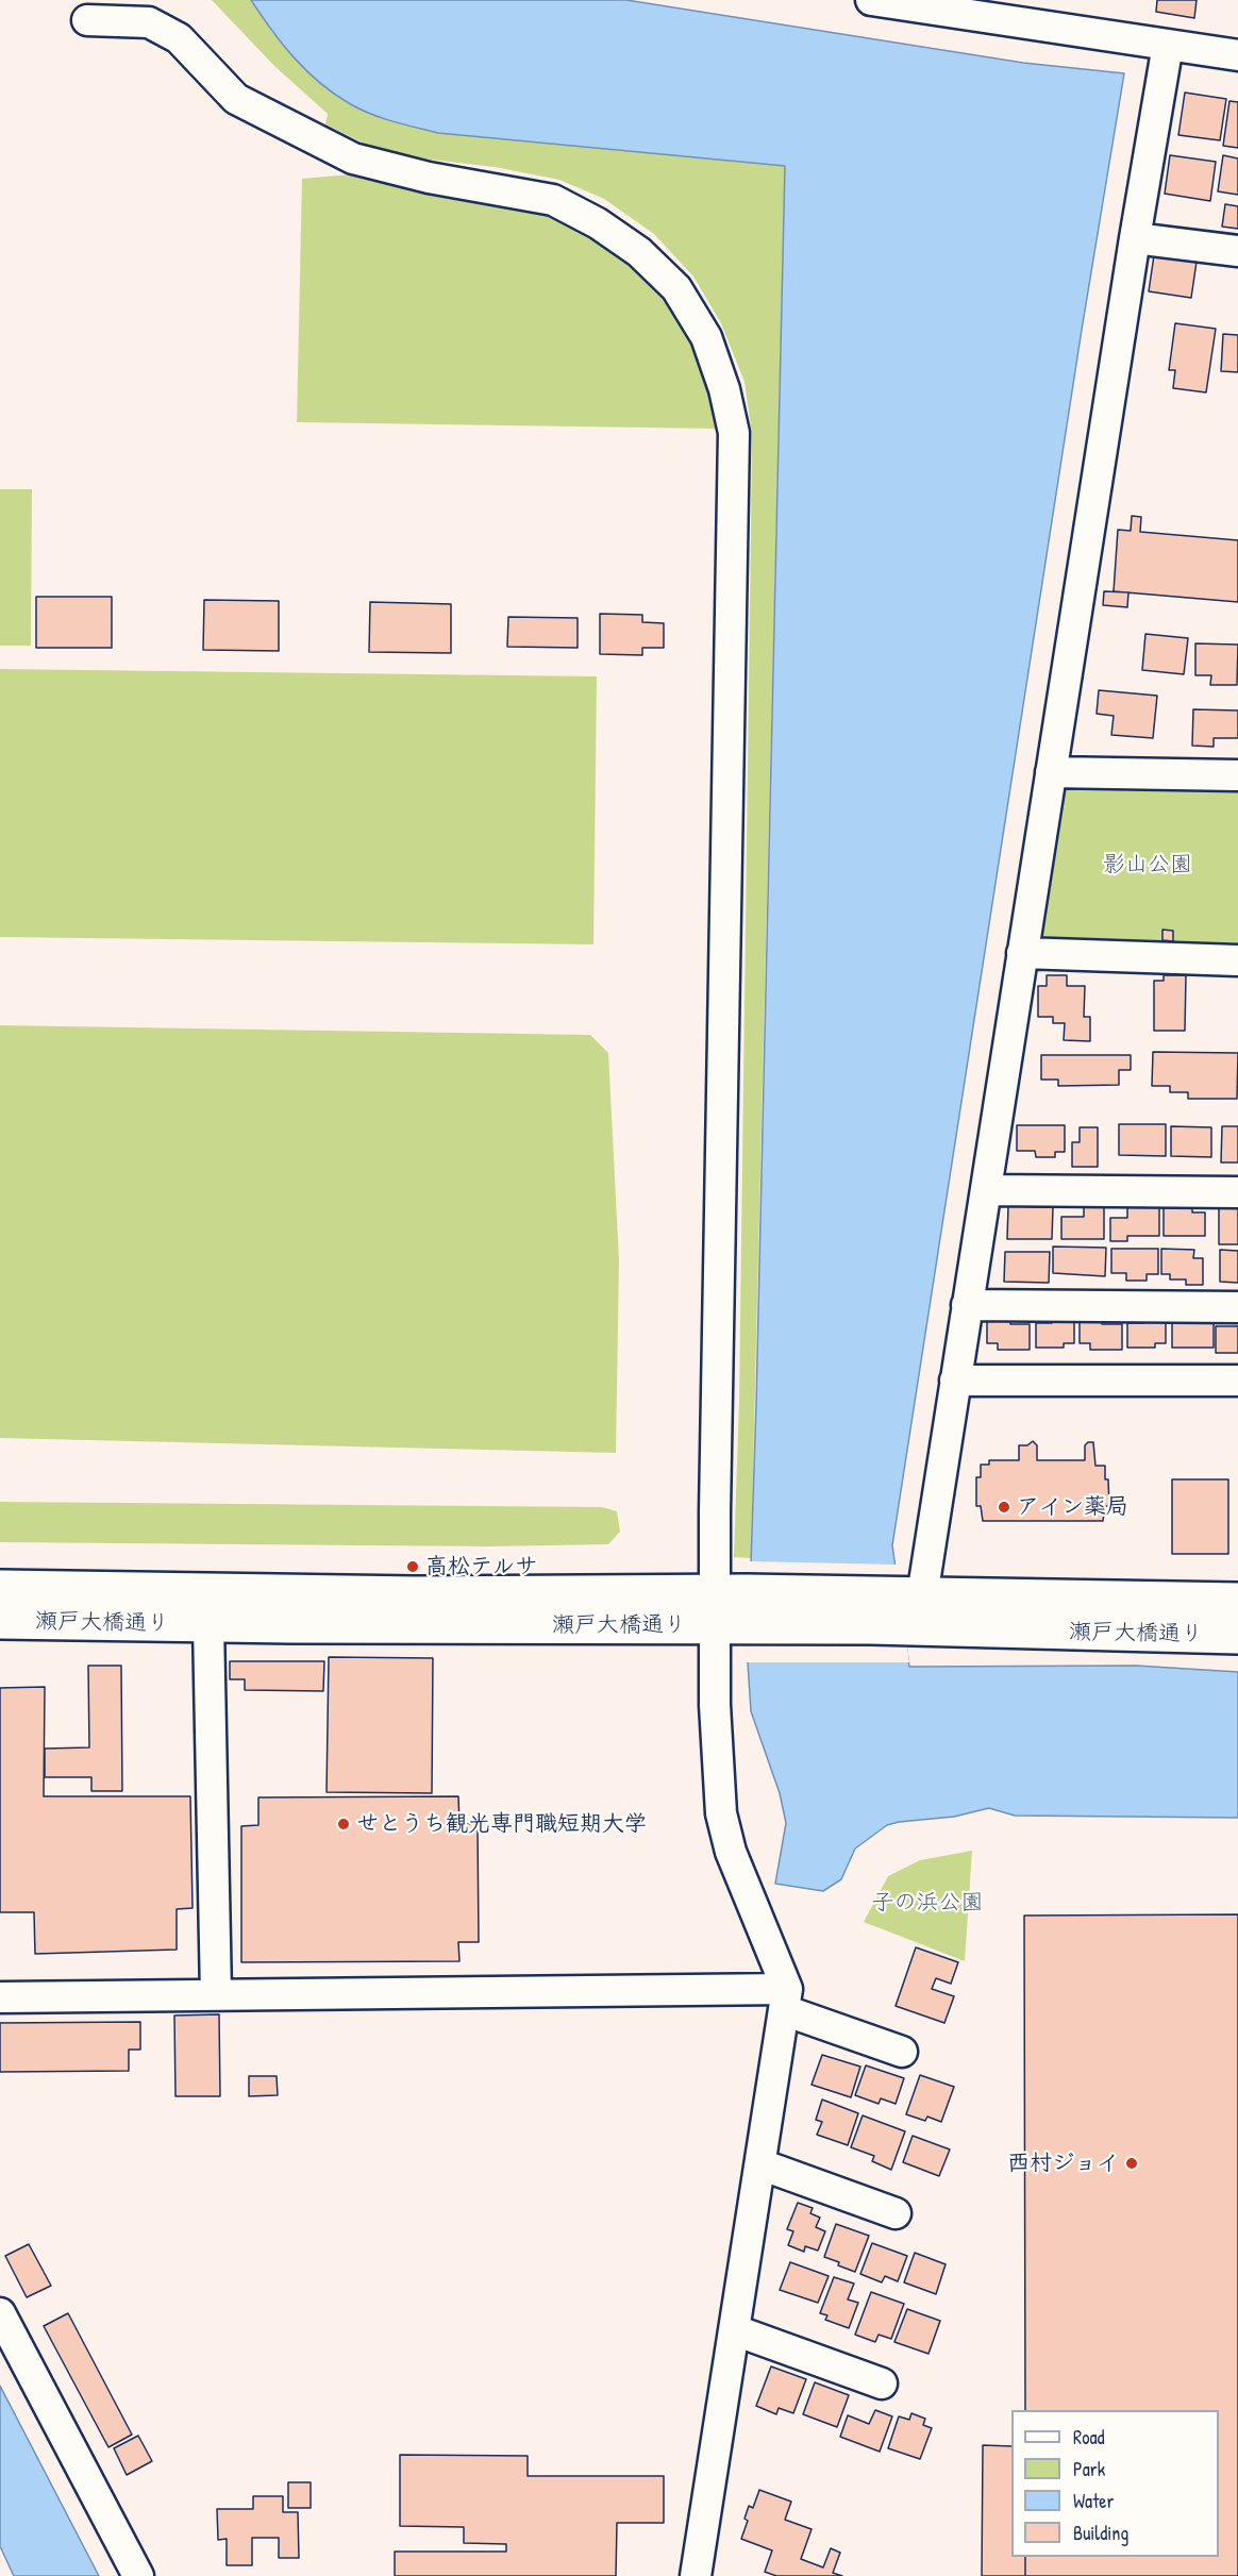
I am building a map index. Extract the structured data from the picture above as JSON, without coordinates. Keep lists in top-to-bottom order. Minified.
{"streets":{"street":["瀬戸大橋通り"]},"parks":["影山公園","子の浜公園"],"places":["アイン薬局","高松テルサ","せとうち観光専門職短期大学","西村ジョイ"],"legend":["Road","Park","Water","Building"]}
